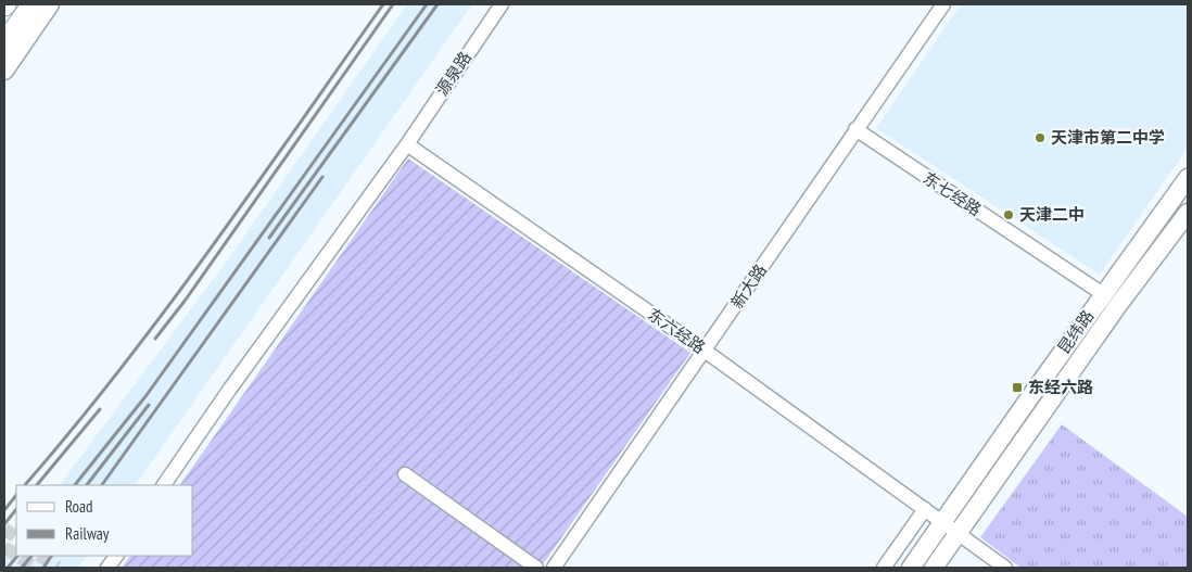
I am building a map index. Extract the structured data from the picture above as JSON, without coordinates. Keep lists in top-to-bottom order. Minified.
{"streets":{"main road":["昆纬路"],"street":["源泉路","东七经路","新大路","东六经路"]},"crossings":[["源泉路","东六经路"],["东七经路","新大路"],["东七经路","昆纬路"],["新大路","东六经路"],["东六经路","昆纬路"]],"places":{"other":["天津市第二中学","天津二中"],"transit":["东经六路"]},"legend":["Road","Railway"]}
